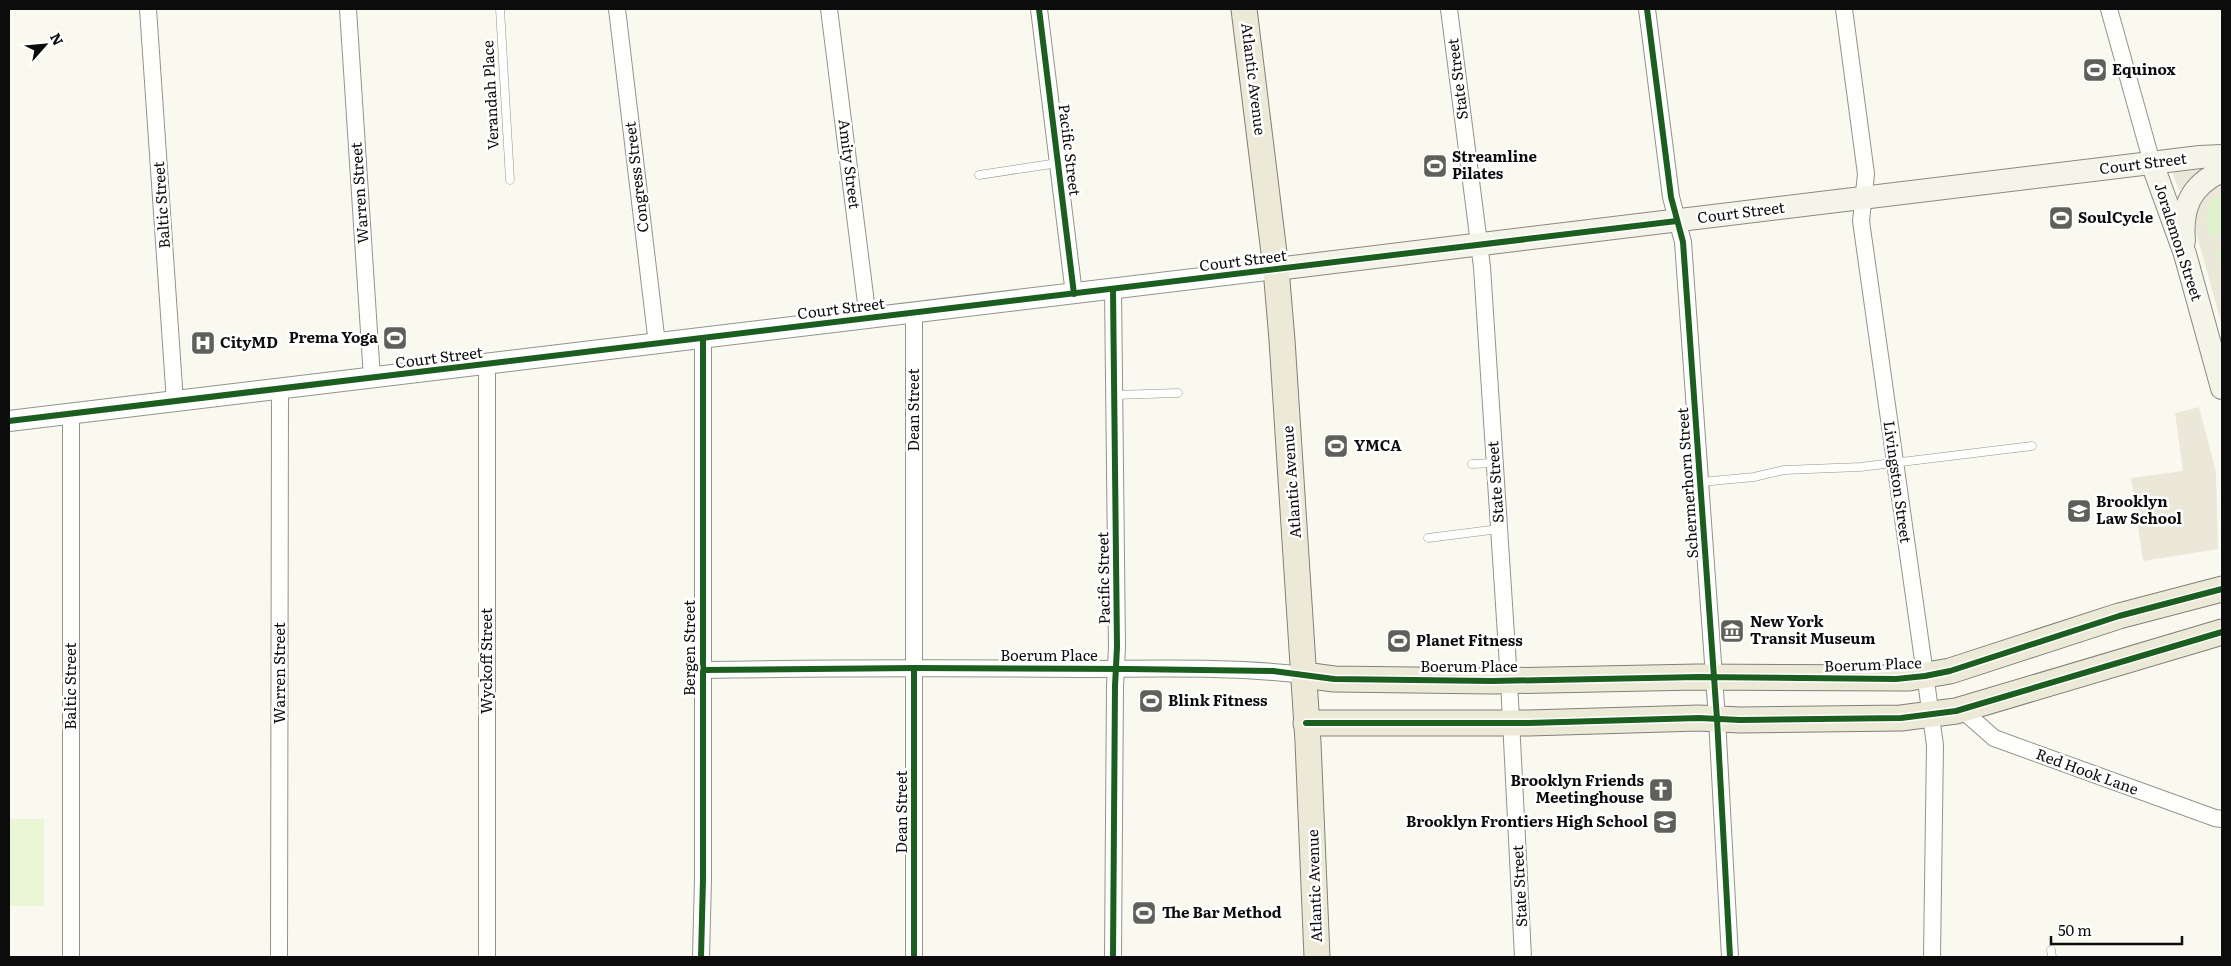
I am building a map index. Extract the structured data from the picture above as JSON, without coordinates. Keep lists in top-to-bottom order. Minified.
{"streets":{"main road":["Atlantic Avenue","Court Street","Joralemon Street","Boerum Place"],"street":["State Street","Pacific Street","Amity Street","Congress Street","Warren Street","Baltic Street","Dean Street","Livingston Street","Schermerhorn Street","Bergen Street","Wyckoff Street","Red Hook Lane"],"lane":["Verandah Place"]},"crossings":[["Atlantic Avenue","Court Street"],["Atlantic Avenue","Boerum Place"],["State Street","Court Street"],["State Street","Boerum Place"],["Pacific Street","Court Street"],["Pacific Street","Boerum Place"],["Amity Street","Court Street"],["Court Street","Congress Street"],["Court Street","Warren Street"],["Court Street","Baltic Street"],["Court Street","Joralemon Street"],["Court Street","Dean Street"],["Court Street","Livingston Street"],["Court Street","Schermerhorn Street"],["Court Street","Bergen Street"],["Court Street","Wyckoff Street"],["Dean Street","Boerum Place"],["Livingston Street","Boerum Place"],["Schermerhorn Street","Boerum Place"],["Bergen Street","Boerum Place"]],"places":{"sports":["Equinox","Streamline Pilates","SoulCycle","Prema Yoga","YMCA","Planet Fitness","Blink Fitness","The Bar Method"],"hospital":["CityMD"],"school or university":["Brooklyn Law School","Brooklyn Frontiers High School"],"museum":["New York Transit Museum"],"church":["Brooklyn Friends Meetinghouse"]},"scale_bar":"50 m","north":"top right"}
